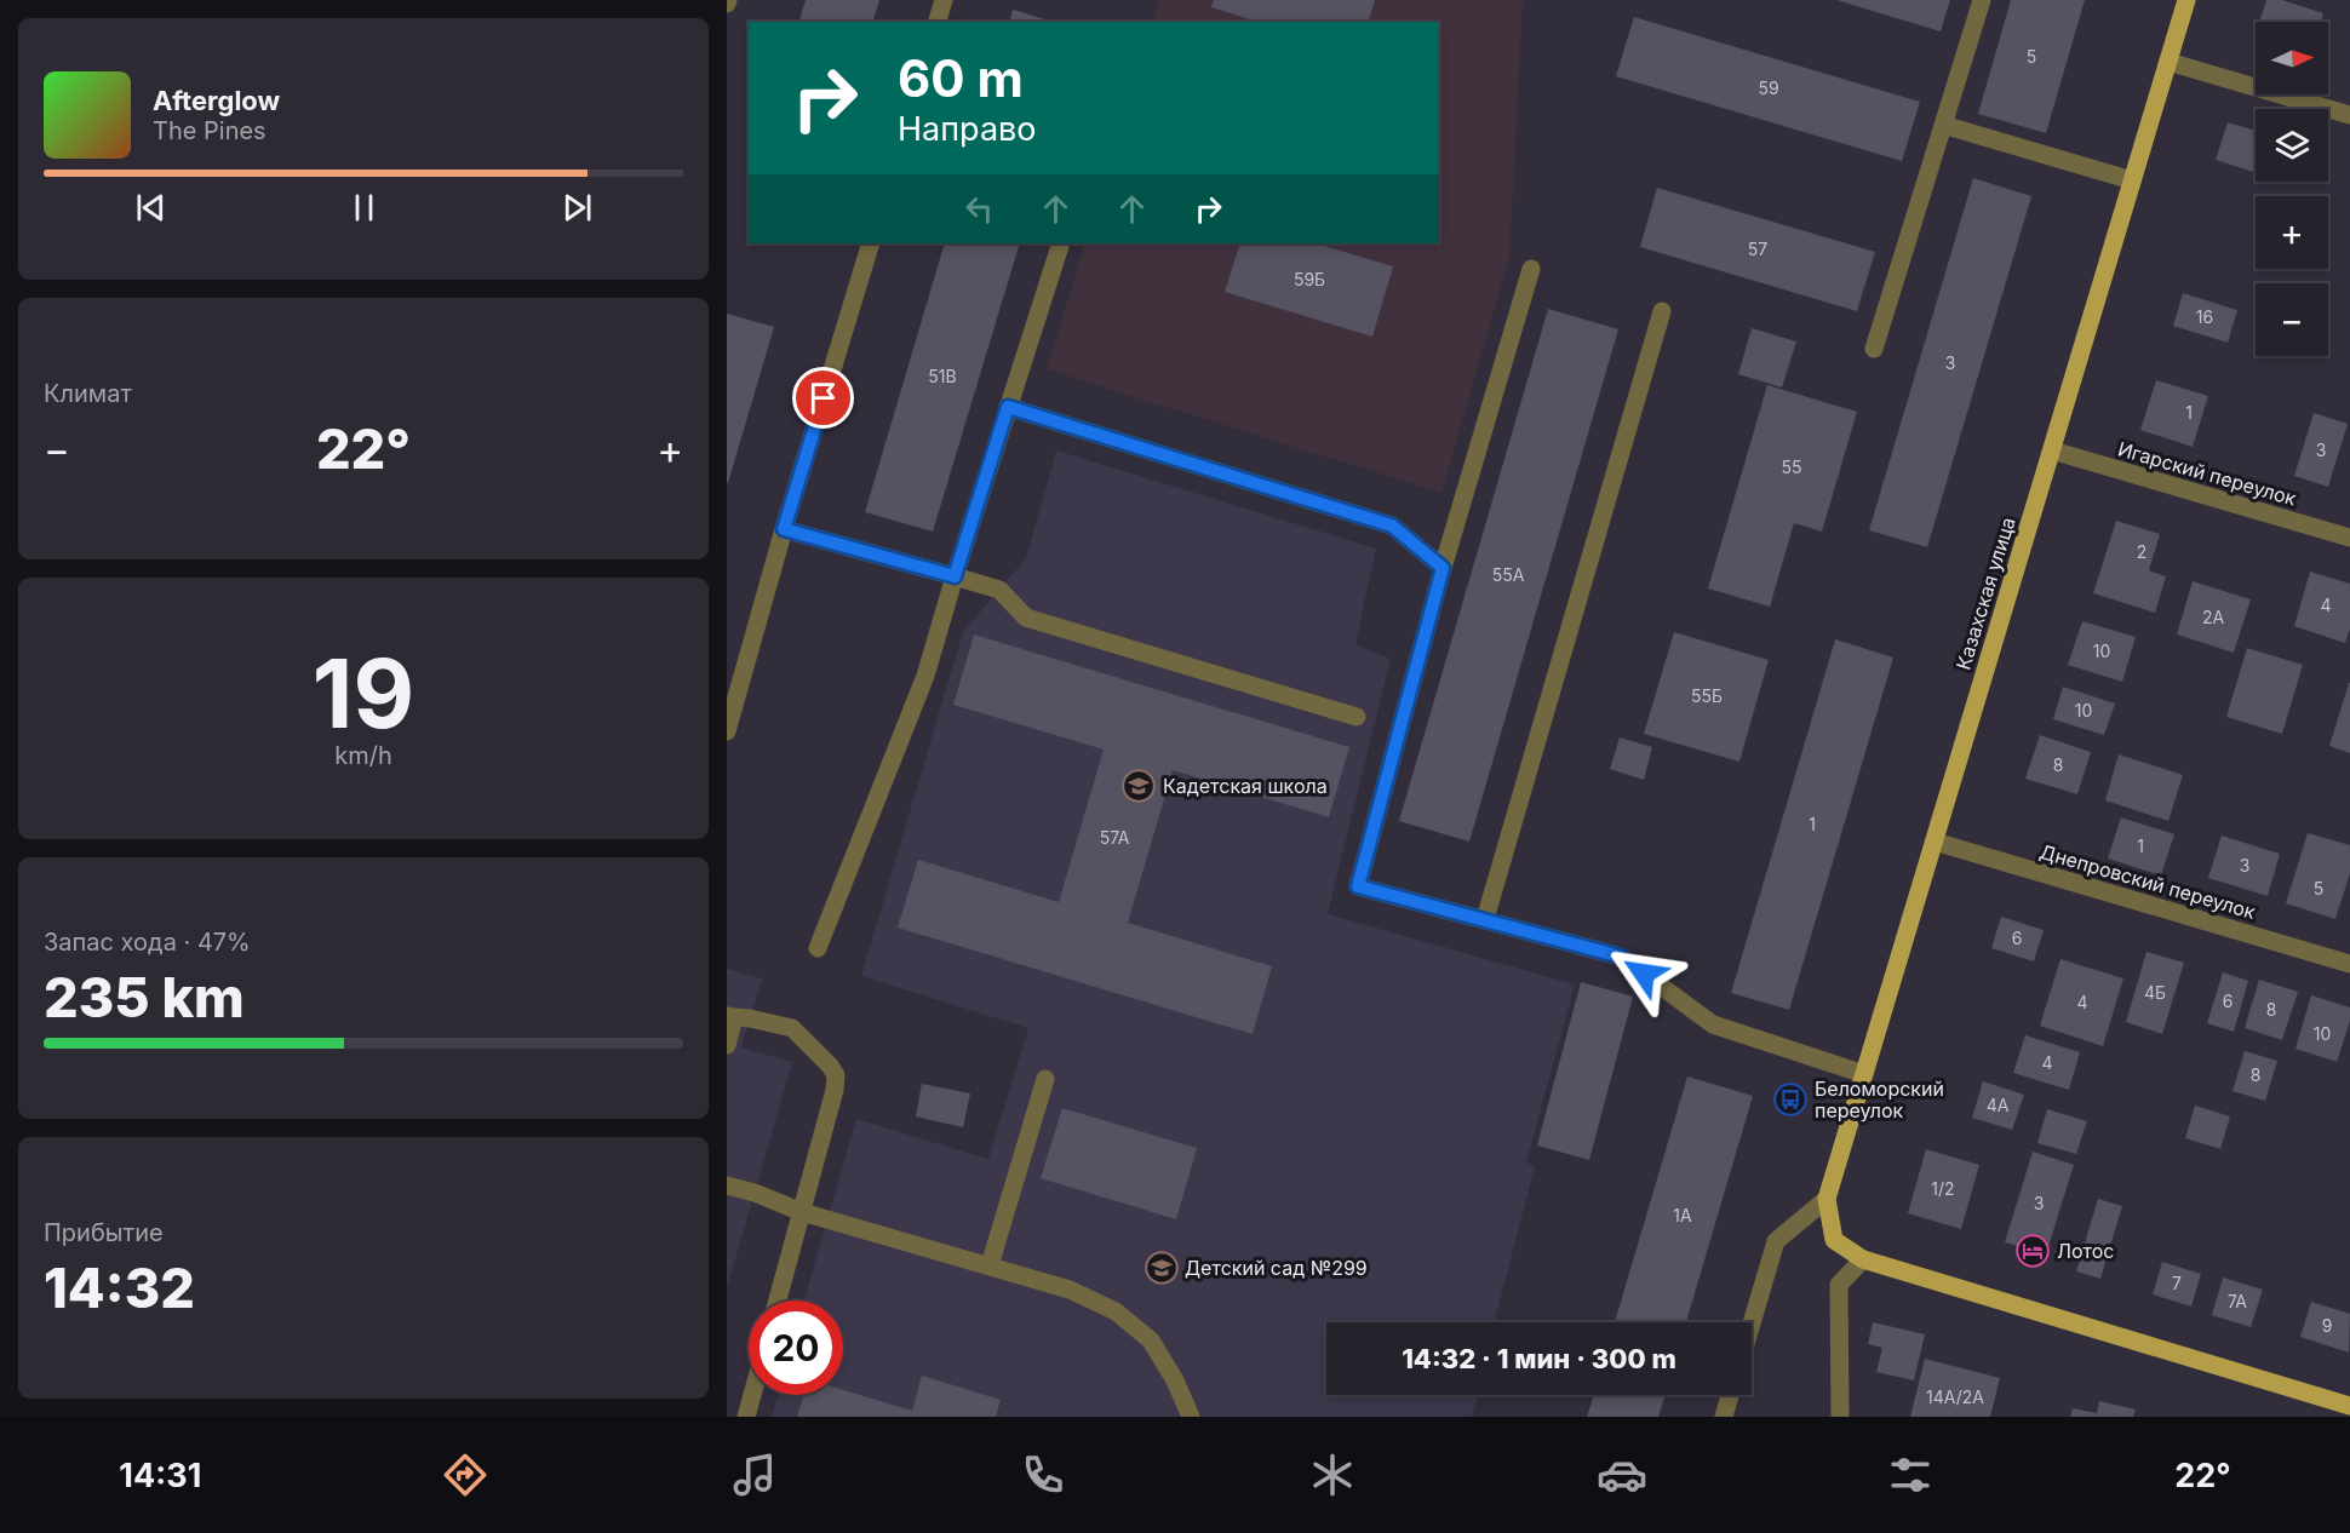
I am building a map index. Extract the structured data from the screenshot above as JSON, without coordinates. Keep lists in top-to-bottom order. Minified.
{"streets":{"main road":["Казахская улица"],"street":["Игарский переулок","Днепровский переулок"]},"crossings":[["Игарский переулок","Казахская улица"],["Казахская улица","Днепровский переулок"]],"places":{"school or university":["Кадетская школа","Детский сад №299"],"bus stop":["Беломорский переулок"],"hotel":["Лотос"]},"house_numbers":["5","59","57","59Б","16","3","51В","1","3","55","2","55А","4","2А","10","55Б","10","8","1","57А","1","3","5","6","4Б","6","4","8","10","4","8","4А","1/2","3","1А","7","7А","9","14А/2А"],"north":"right","page":{"map_buttons":["+","−"],"turn":["60 m","Направо"],"song":["Afterglow","The Pines"],"tile":["Климат",["19","km/h"],["Запас хода · 47%","235 km"],["Прибытие","14:32"]],"heat":["−","22°","+"],"limit":"20","trip":"14:32 · 1 мин · 300 m","tabs":["14:31","22°"]}}
